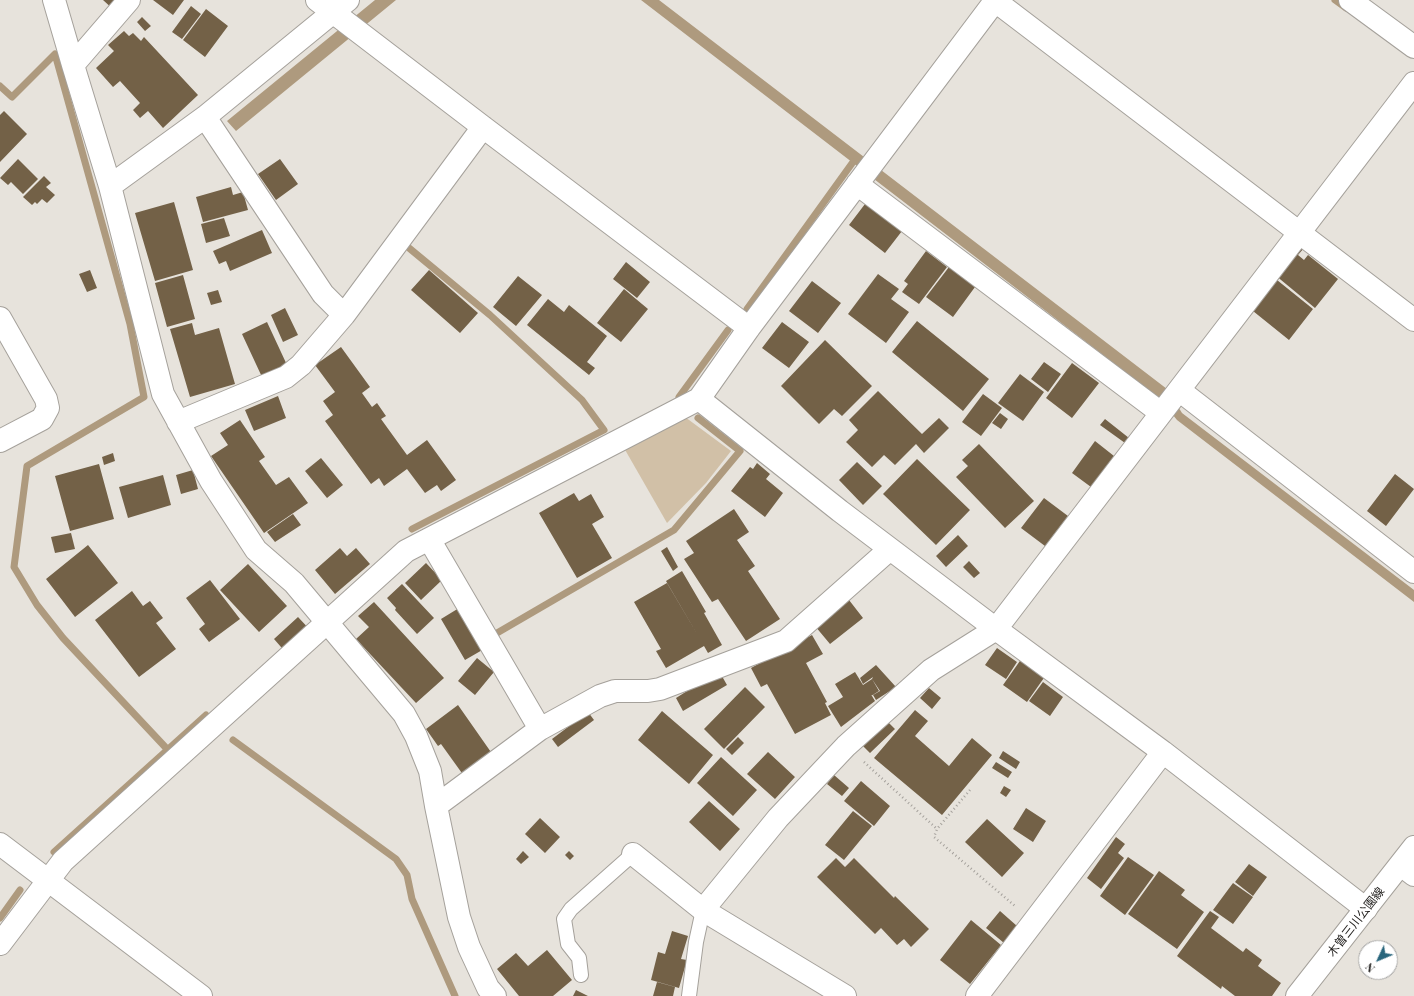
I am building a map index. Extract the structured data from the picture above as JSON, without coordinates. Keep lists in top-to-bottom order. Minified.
{"streets":{"street":["木曽三川公園線"]},"north":"bottom left"}
